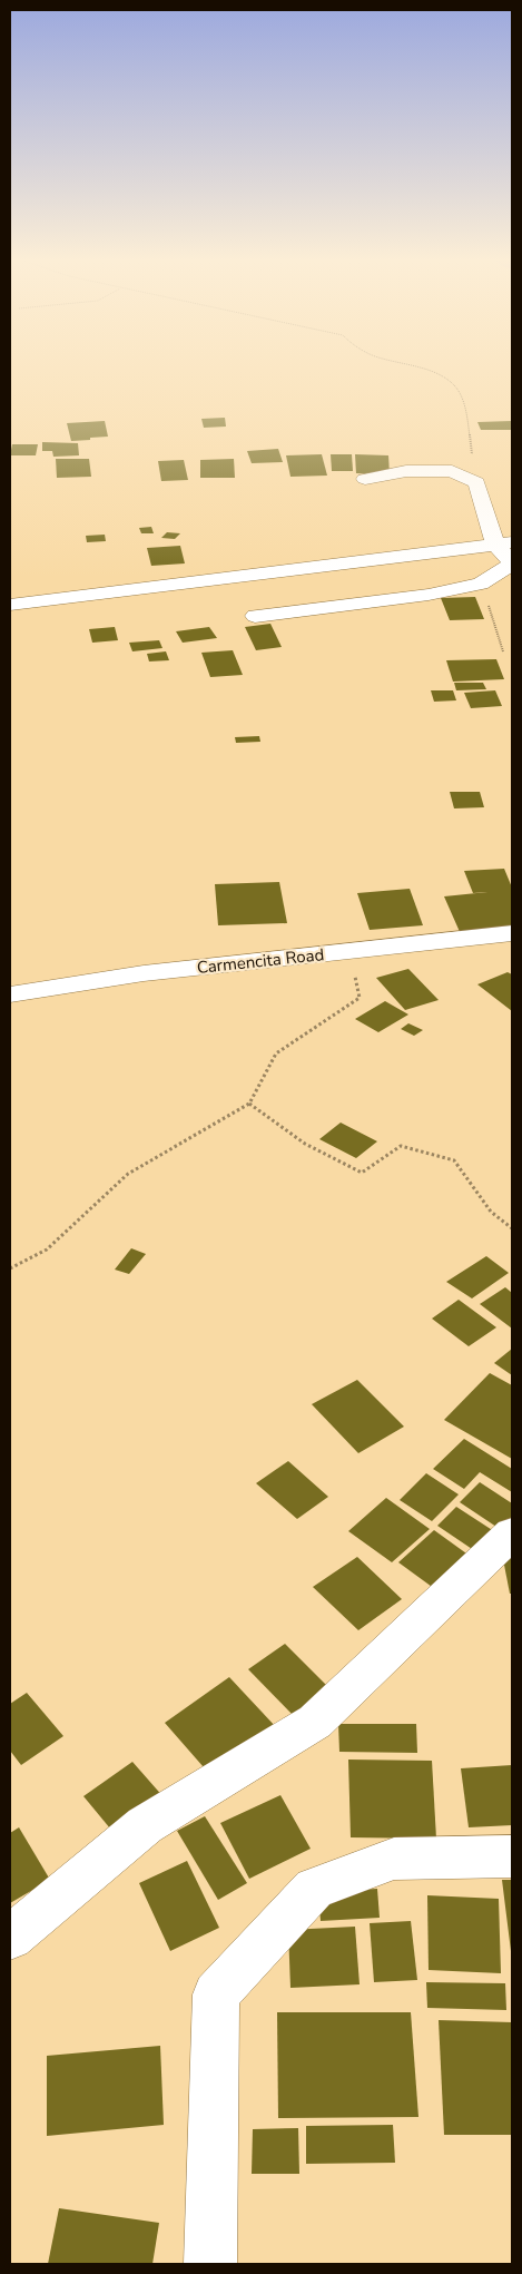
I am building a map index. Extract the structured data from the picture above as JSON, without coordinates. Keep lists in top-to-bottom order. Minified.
{"streets":{"street":["Carmencita Road"]}}
